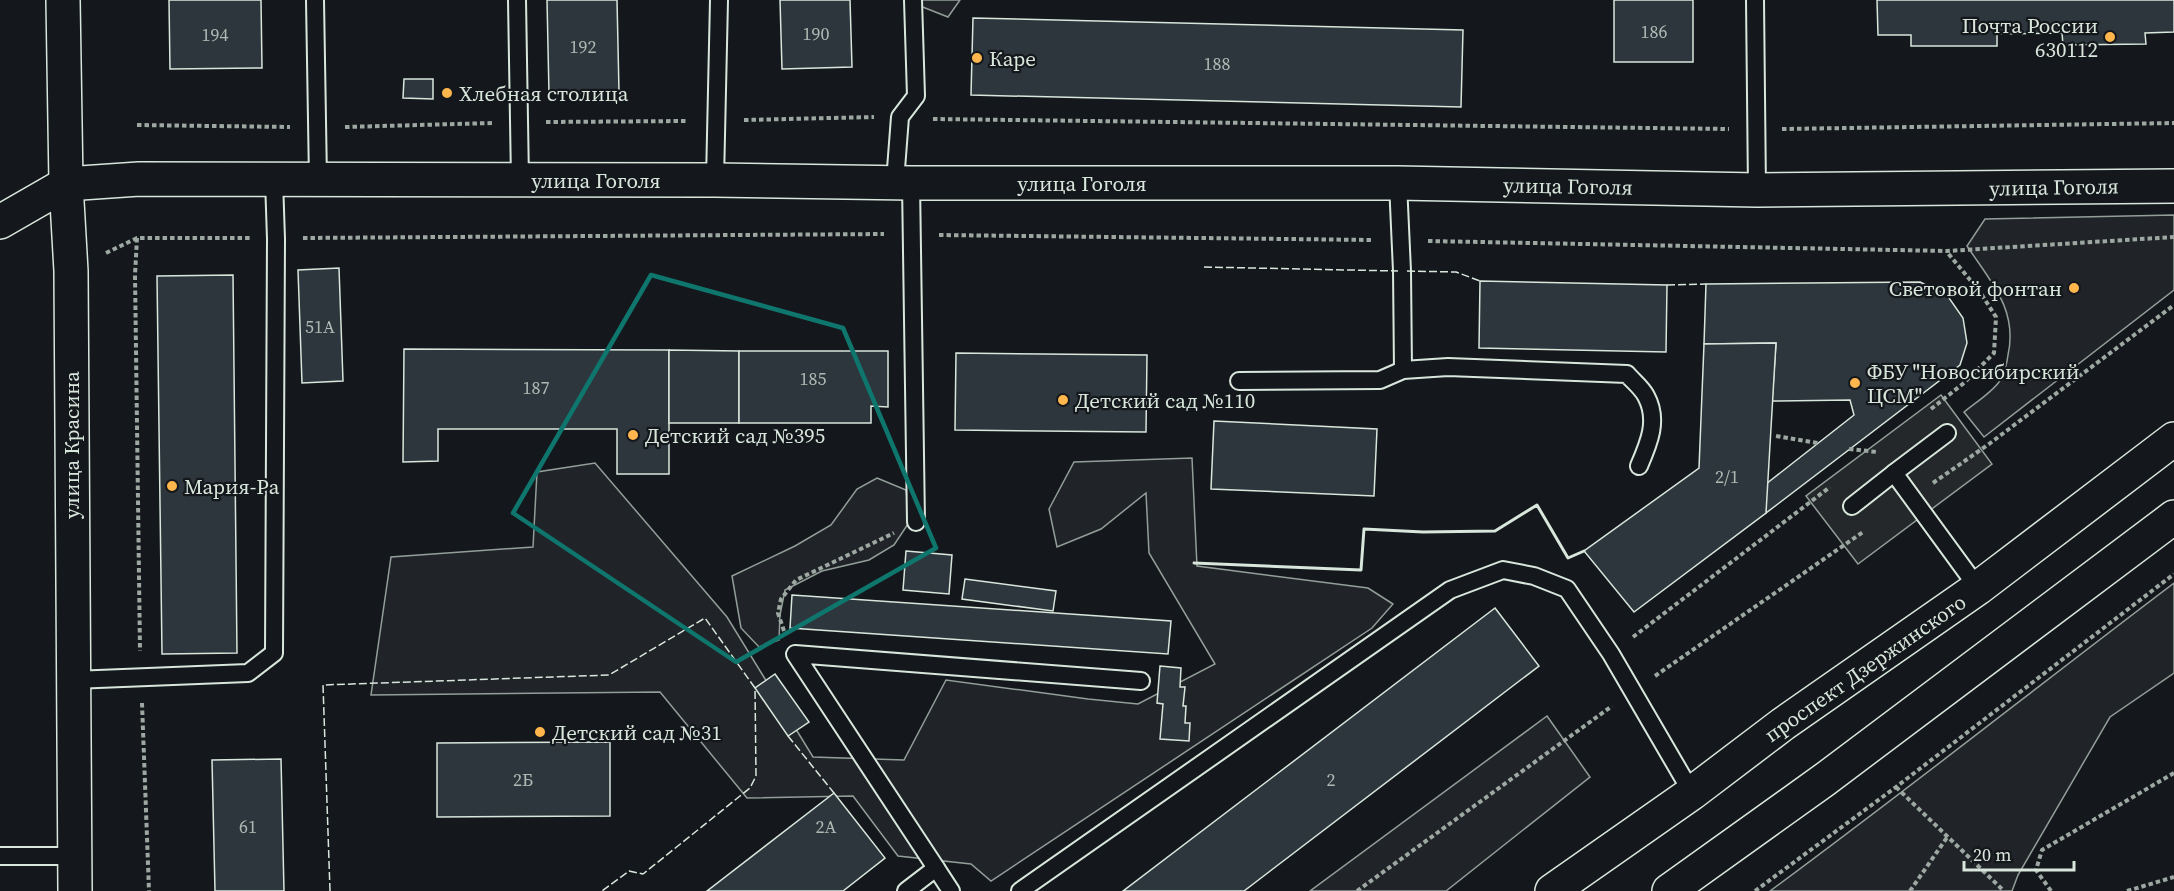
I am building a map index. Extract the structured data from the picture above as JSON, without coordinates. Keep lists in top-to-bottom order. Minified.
{"streets":{"main road":["улица Гоголя","улица Красина","проспект Дзержинского"]},"crossings":[["улица Гоголя","улица Красина"]],"places":["Почта России 630112","Каре","Хлебная столица","Световой фонтан","ФБУ \"Новосибирский ЦСМ\"","Детский сад №110","Детский сад №395","Мария-Ра","Детский сад №31"],"house_numbers":["186","190","194","192","188","51А","185","187","2/1","2Б","2","61","2А"],"scale_bar":"20 m"}
